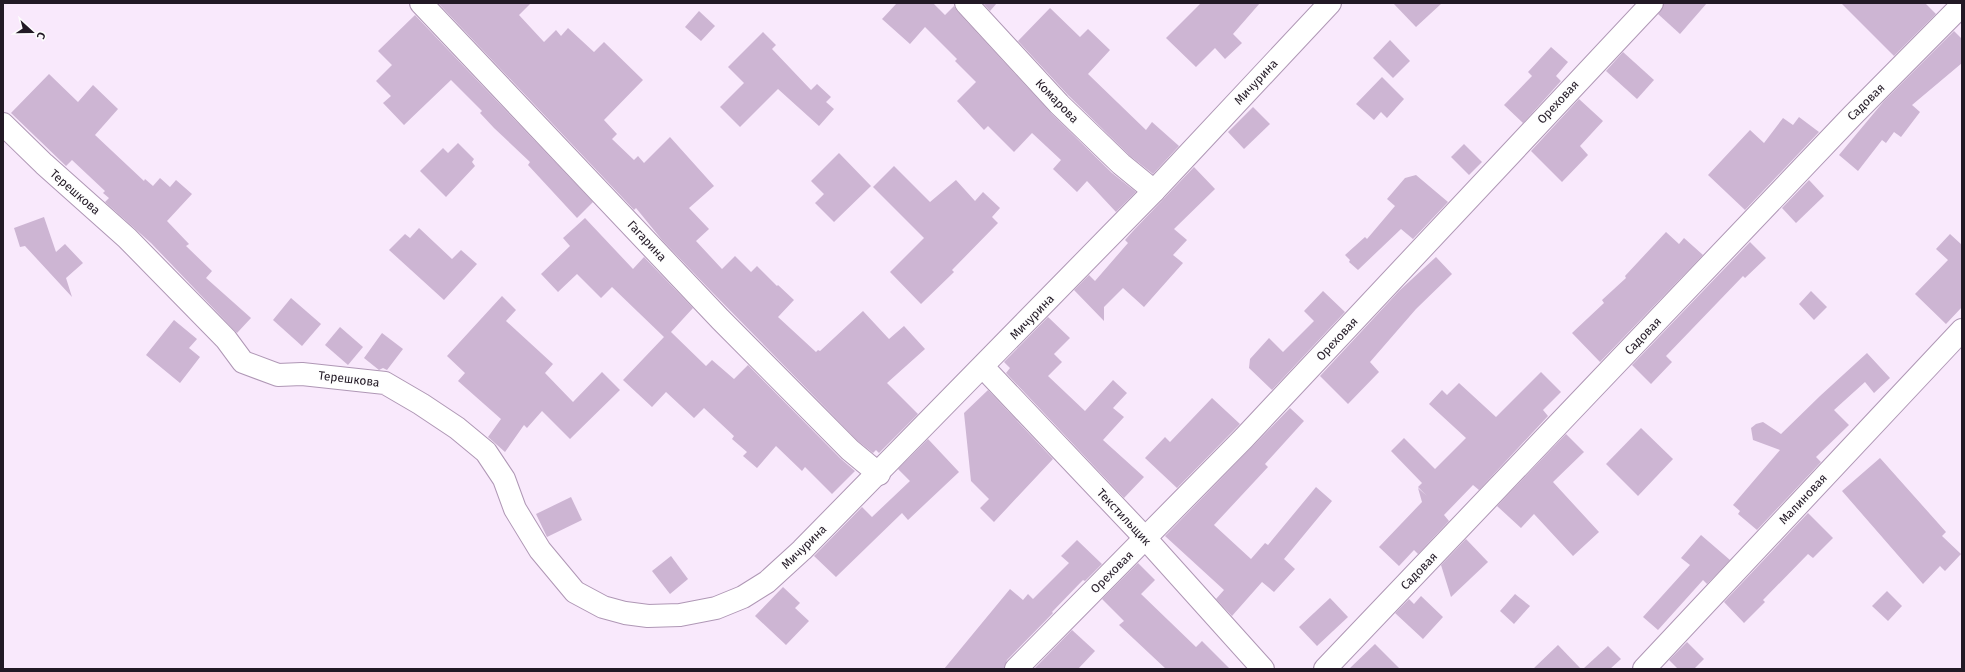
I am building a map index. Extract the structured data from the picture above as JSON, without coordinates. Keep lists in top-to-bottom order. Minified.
{"streets":{"street":["Мичурина","Комарова","Ореховая","Садовая","Терешкова","Гагарина","Малиновая","Текстильщик"]},"crossings":[["Мичурина","Комарова"],["Мичурина","Терешкова"],["Мичурина","Гагарина"],["Мичурина","Текстильщик"],["Ореховая","Текстильщик"]],"north":"right"}
